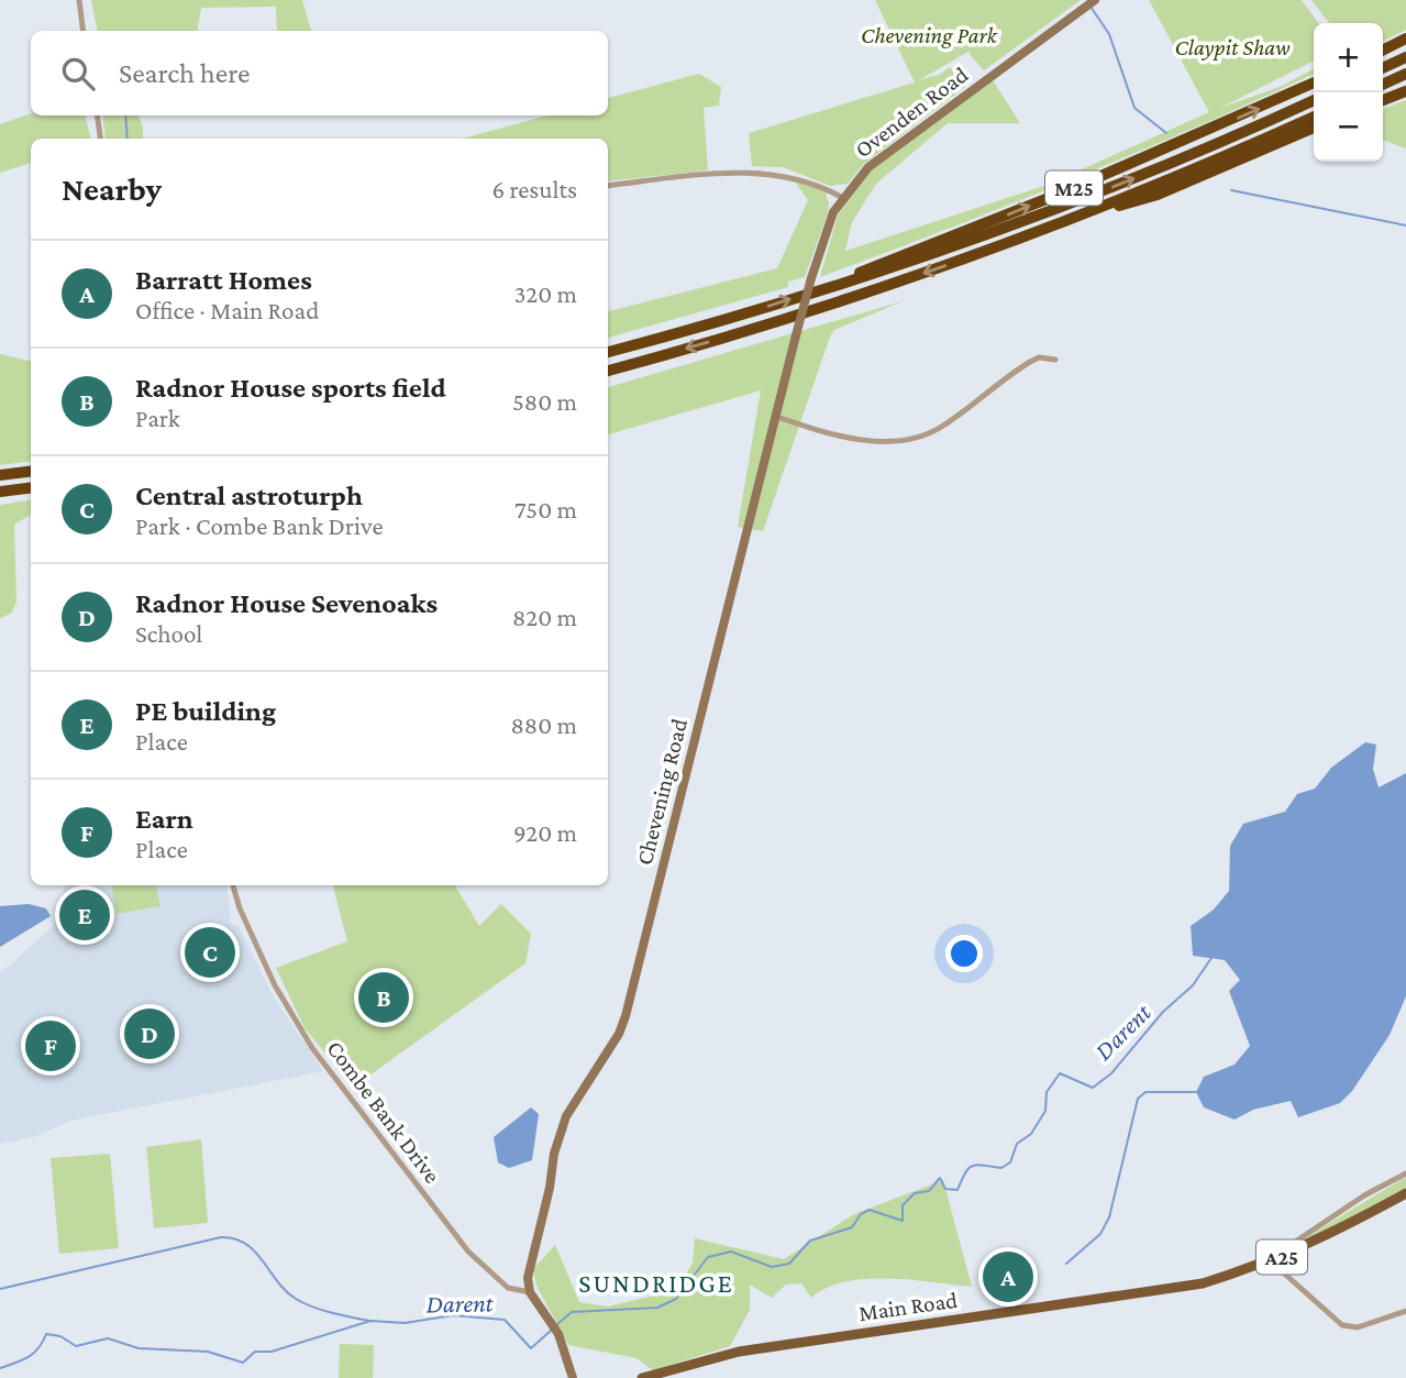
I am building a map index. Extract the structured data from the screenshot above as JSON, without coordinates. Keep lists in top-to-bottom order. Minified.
{"streets":{"highway":["M25"],"main road":["Ovenden Road","Chevening Road","A25","Main Road"],"street":["Combe Bank Drive"]},"crossings":[["Ovenden Road","Chevening Road"],["Chevening Road","Combe Bank Drive"]],"districts":["SUNDRIDGE"],"water":["Darent"],"parks":["Chevening Park","Claypit Shaw"],"page":{"map_buttons":["+","−"],"search":"Search here","heading":["Nearby","6 results"],"list":[{"mark":"A","name":"Barratt Homes","note":"Office · Main Road","value":"320 m"},{"mark":"B","name":"Radnor House sports field","note":"Park","value":"580 m"},{"mark":"C","name":"Central astroturph","note":"Park · Combe Bank Drive","value":"750 m"},{"mark":"D","name":"Radnor House Sevenoaks","note":"School","value":"820 m"},{"mark":"E","name":"PE building","note":"Place","value":"880 m"},{"mark":"F","name":"Earn","note":"Place","value":"920 m"}],"pins":["E","C","B","D","F","A"]}}
